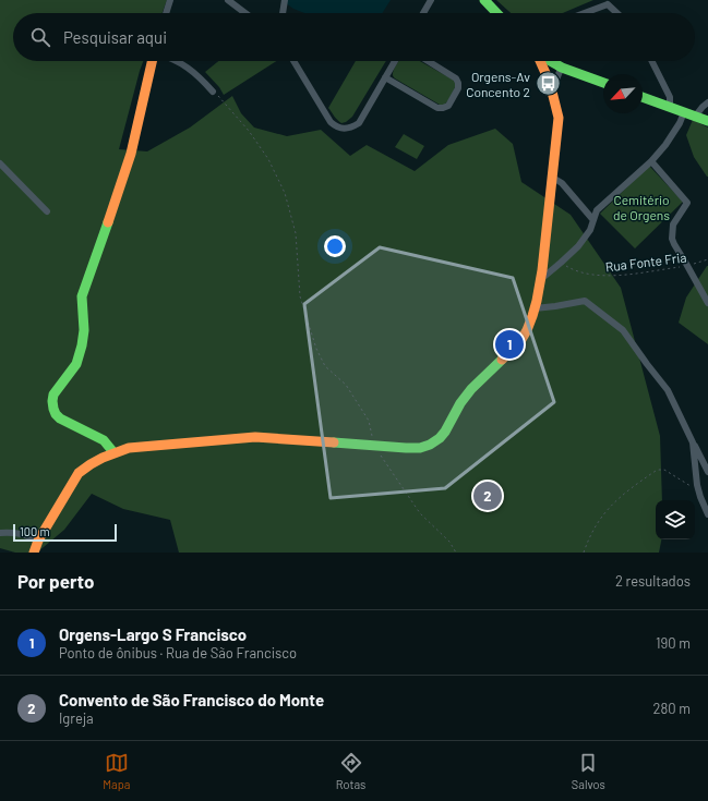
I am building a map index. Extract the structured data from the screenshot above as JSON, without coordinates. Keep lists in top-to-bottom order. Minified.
{"streets":{"path":["Rua Fonte Fria"]},"parks":["Cemitério de Orgens"],"places":{"bus stop":["Orgens-Av Concento 2"]},"scale_bar":"100 m","north":"bottom left","page":{"search":"Pesquisar aqui","pins":["1","2"],"scale":"100 m","heading":["Por perto","2 resultados"],"list":[{"mark":"1","name":"Orgens-Largo S Francisco","note":"Ponto de ônibus · Rua de São Francisco","value":"190 m"},{"mark":"2","name":"Convento de São Francisco do Monte","note":"Igreja","value":"280 m"}],"nav":["Mapa","Rotas","Salvos"]}}
